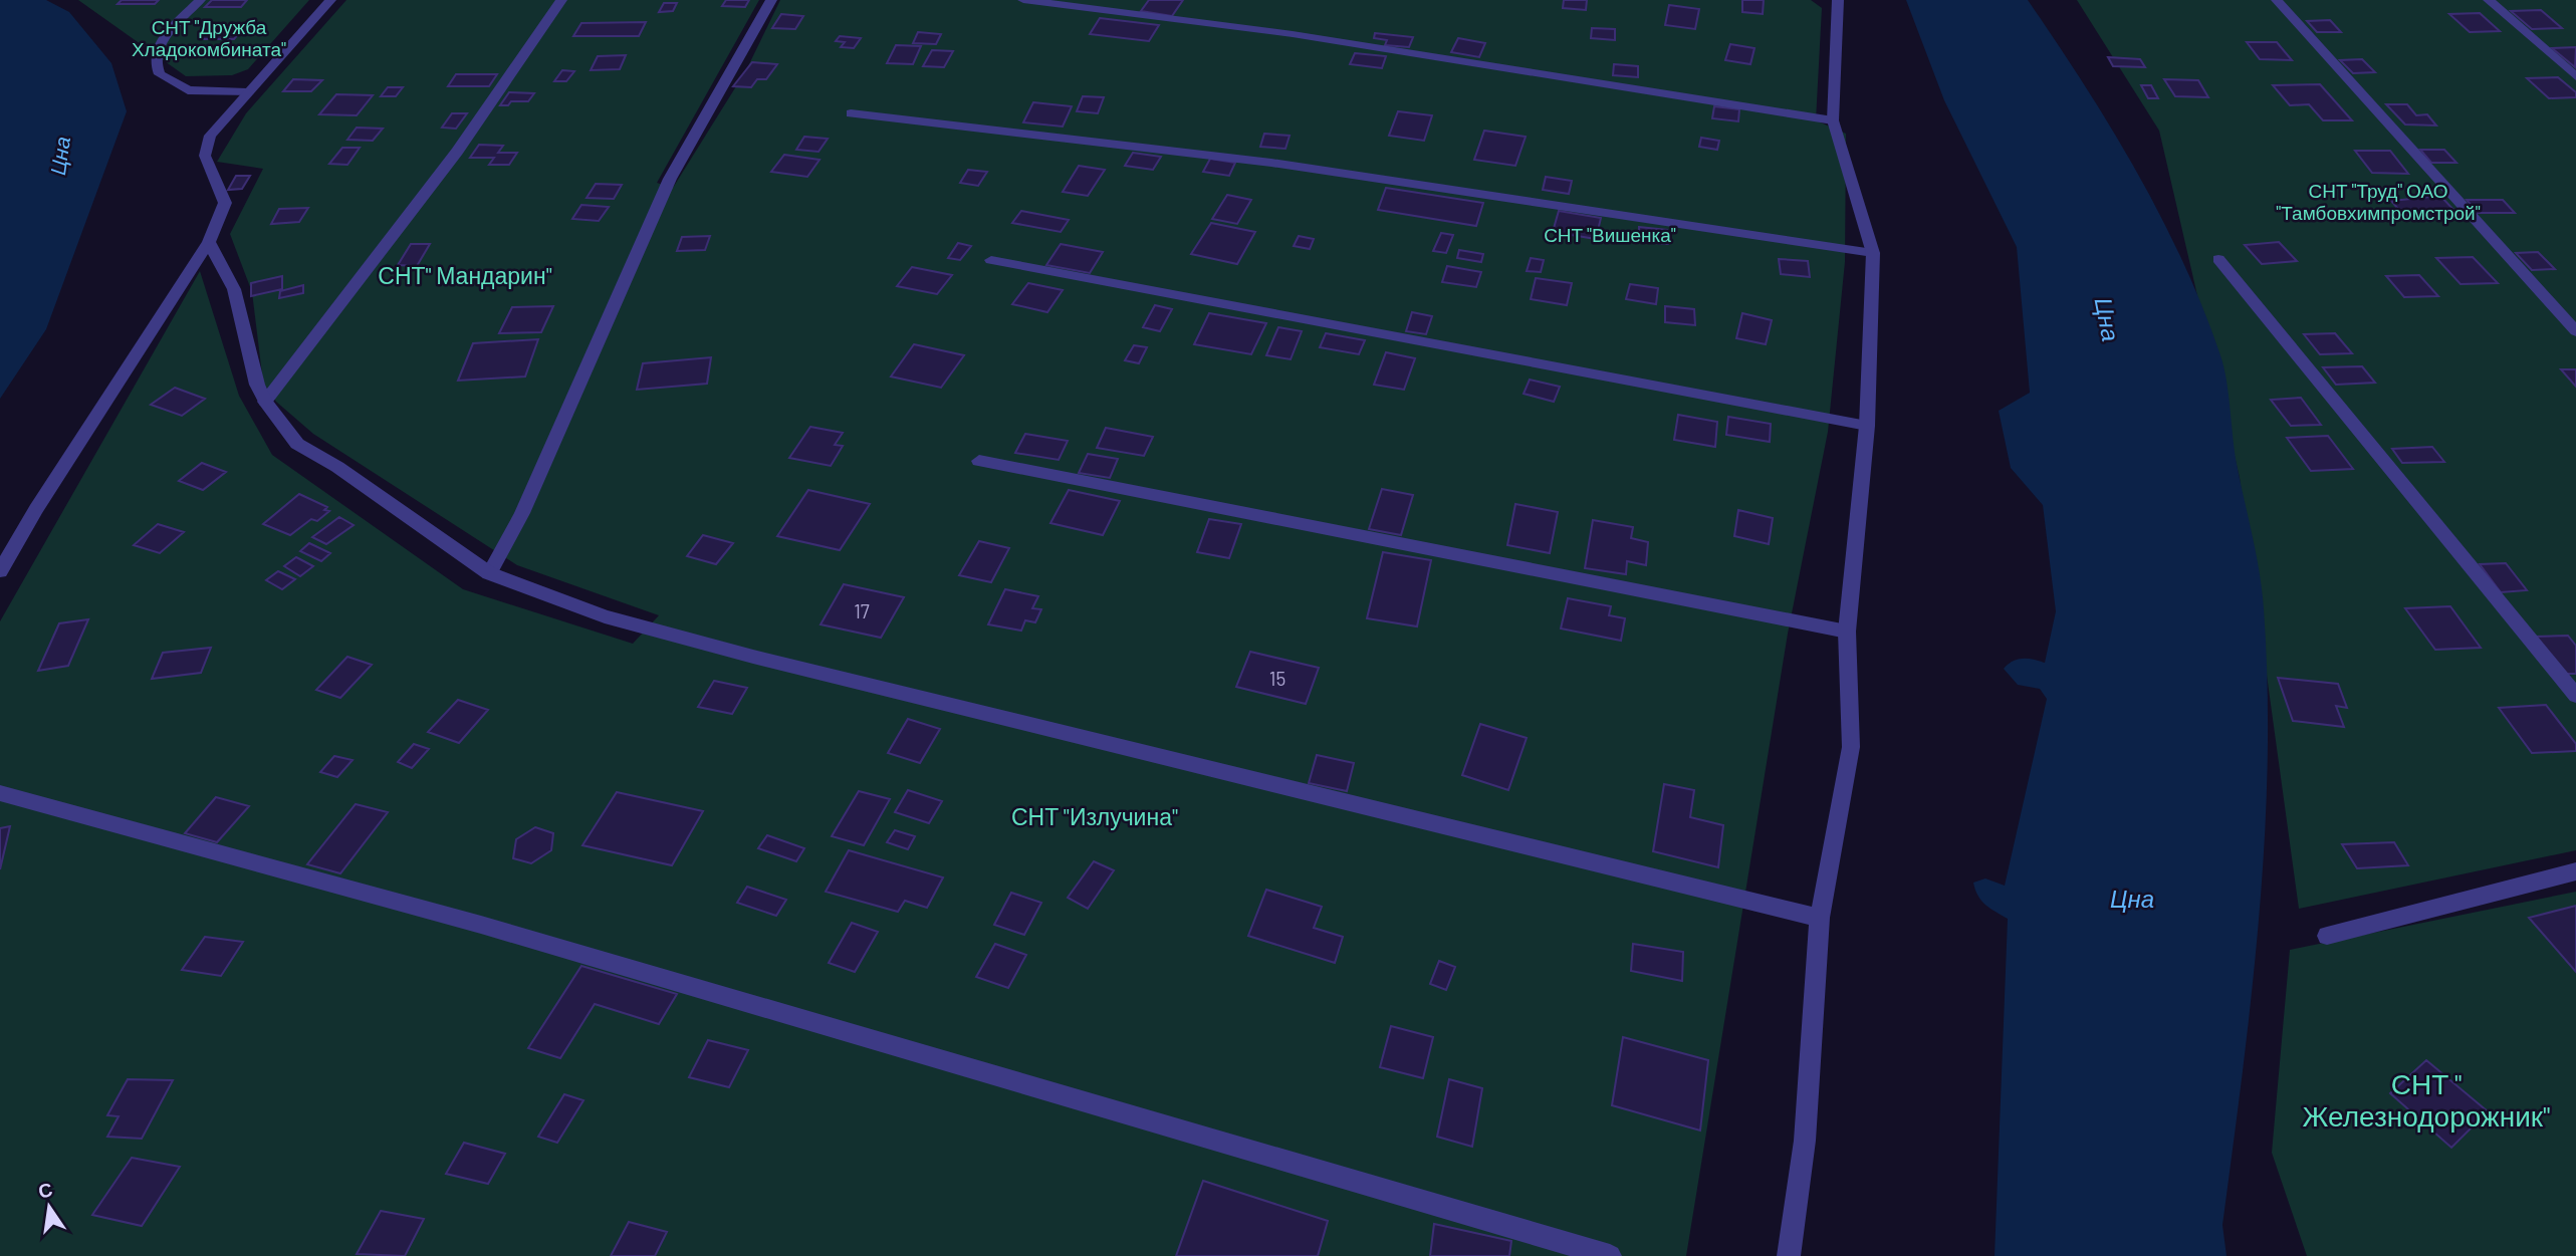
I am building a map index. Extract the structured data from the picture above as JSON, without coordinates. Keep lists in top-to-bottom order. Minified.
{"water":["Цна"],"parks":["СНТ \"Дружба Хладокомбината\"","СНТ \"Труд\" ОАО \"Тамбовхимпромстрой\"","СНТ \"Вишенка\"","СНТ\" Мандарин\"","СНТ \"Излучина\"","СНТ \" Железнодорожник\""],"house_numbers":["17","15"],"north":"top"}
